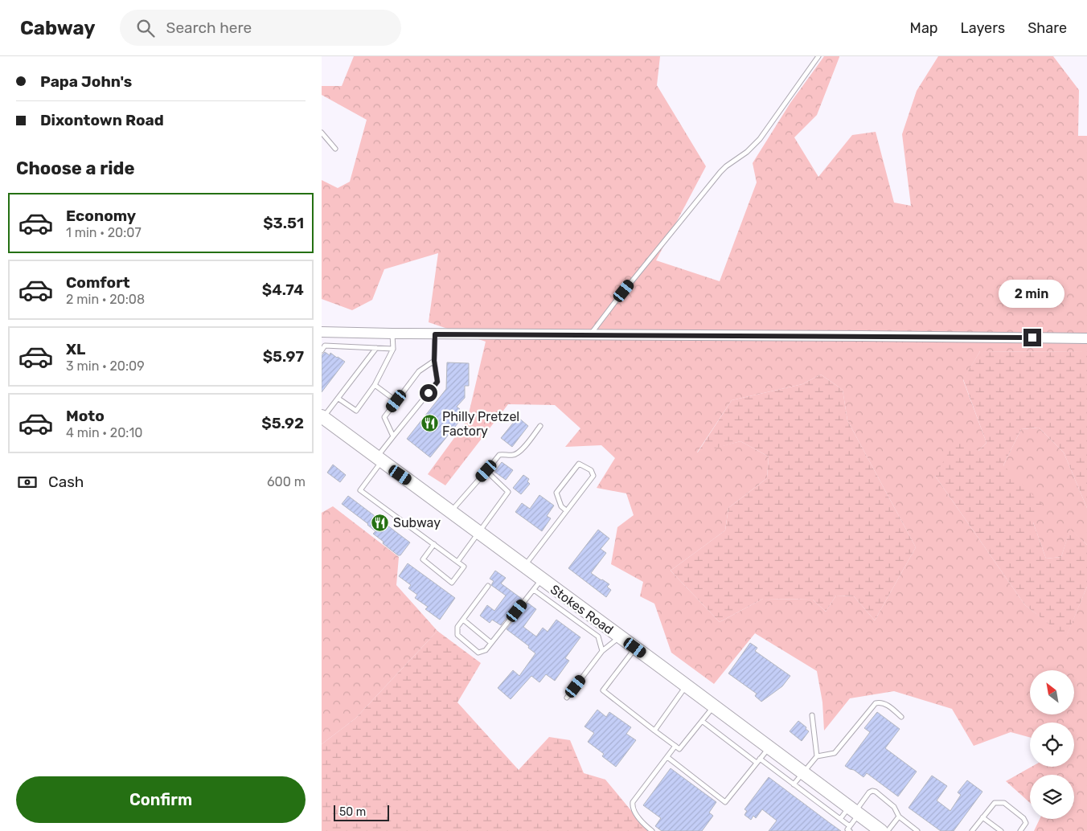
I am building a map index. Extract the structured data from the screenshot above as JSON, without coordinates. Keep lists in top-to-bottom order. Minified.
{"streets":{"main road":["Stokes Road"]},"places":{"restaurant":["Philly Pretzel Factory","Subway"]},"scale_bar":"50 m","north":"top left","page":{"header":"Cabway","search":"Search here","nav":["Map","Layers","Share"],"banner":["Papa John's","Dixontown Road"],"heading":"Choose a ride","list":[{"name":"Economy","note":"1 min · 20:07","value":"$3.51"},{"name":"Comfort","note":"2 min · 20:08","value":"$4.74"},{"name":"XL","note":"3 min · 20:09","value":"$5.97"},{"name":"Moto","note":"4 min · 20:10","value":"$5.92"}],"bubble":"2 min","pay":["Cash","600 m"],"buttons":"Confirm","scale":"50 m"}}
